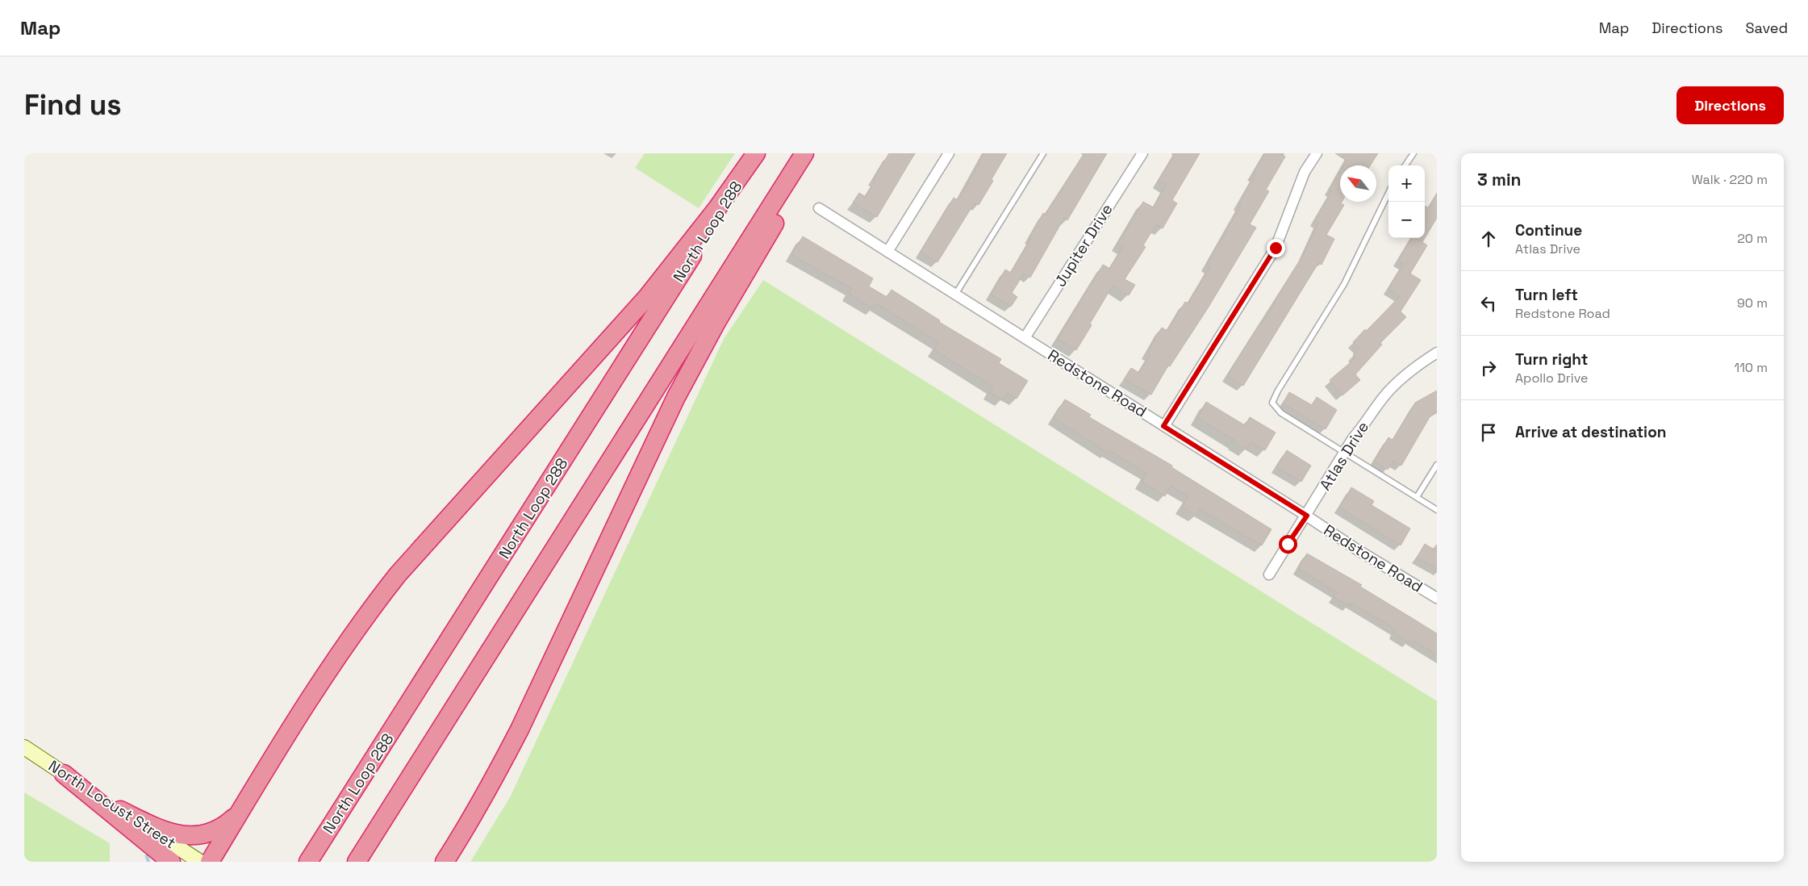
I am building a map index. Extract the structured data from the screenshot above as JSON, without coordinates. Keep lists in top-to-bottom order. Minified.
{"streets":{"highway":["North Loop 288"],"main road":["North Locust Street"],"street":["Jupiter Drive","Redstone Road","Atlas Drive"]},"crossings":[["Jupiter Drive","Redstone Road"],["Redstone Road","Atlas Drive"]],"north":"top left","page":{"header":"Map","nav":["Map","Directions","Saved"],"buttons":"Directions","title":"Find us","heading":["3 min","Walk · 220 m"],"map_buttons":["+","−"],"list":[["Continue","Atlas Drive","20 m"],["Turn left","Redstone Road","90 m"],["Turn right","Apollo Drive","110 m"],"Arrive at destination"]}}
